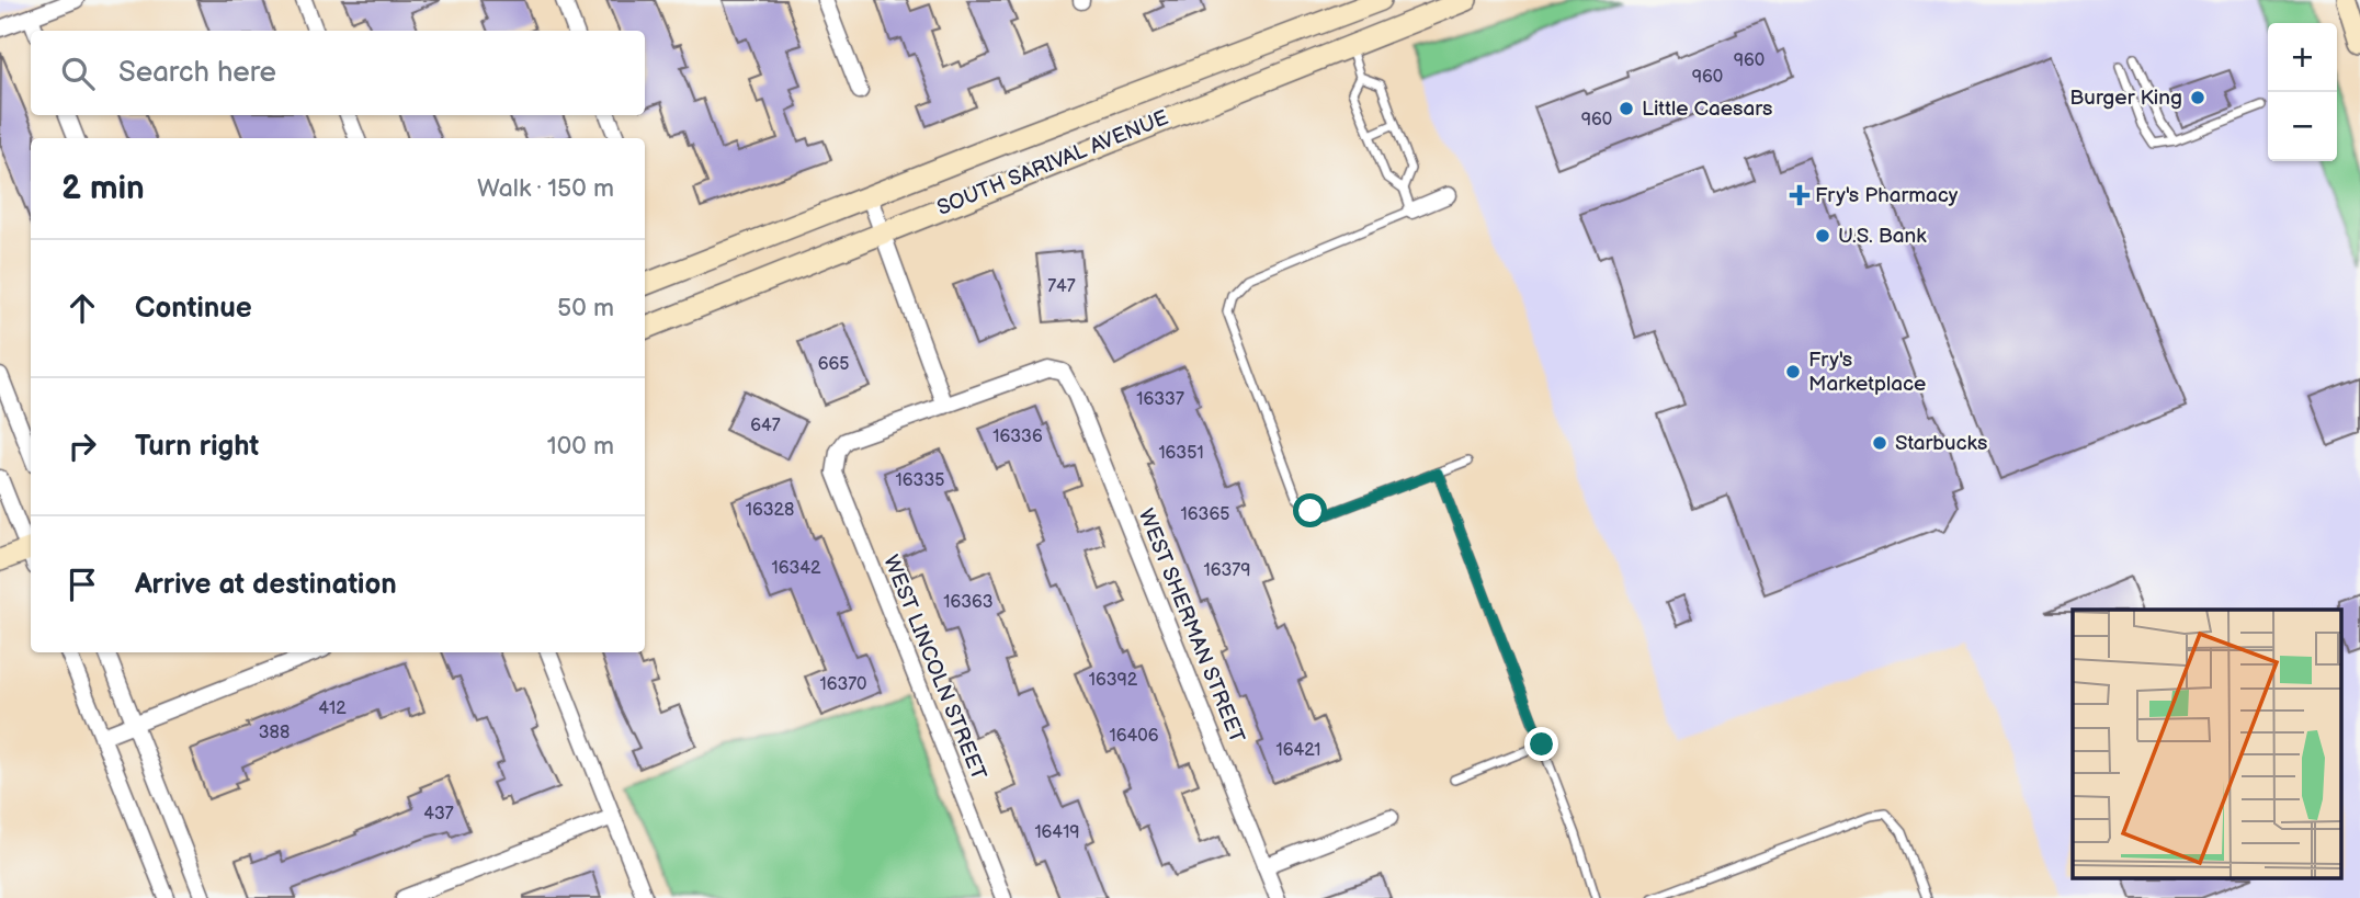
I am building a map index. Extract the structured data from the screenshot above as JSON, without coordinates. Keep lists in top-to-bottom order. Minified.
{"streets":{"main road":["SOUTH SARIVAL AVENUE"],"street":["WEST SHERMAN STREET","WEST LINCOLN STREET"]},"crossings":[["WEST SHERMAN STREET","WEST LINCOLN STREET"]],"places":{"other":["Burger King","Little Caesars","U.S. Bank","Fry's Marketplace","Starbucks"],"health":["Fry's Pharmacy"]},"house_numbers":["960","960","960","747","665","16337","647","16336","16351","16335","16328","16365","16342","16379","16363","16392","16370","412","388","16406","16421","437","16419"],"page":{"map_buttons":["+","−"],"search":"Search here","heading":["2 min","Walk · 150 m"],"list":[["Continue","50 m"],["Turn right","100 m"],"Arrive at destination"]}}
